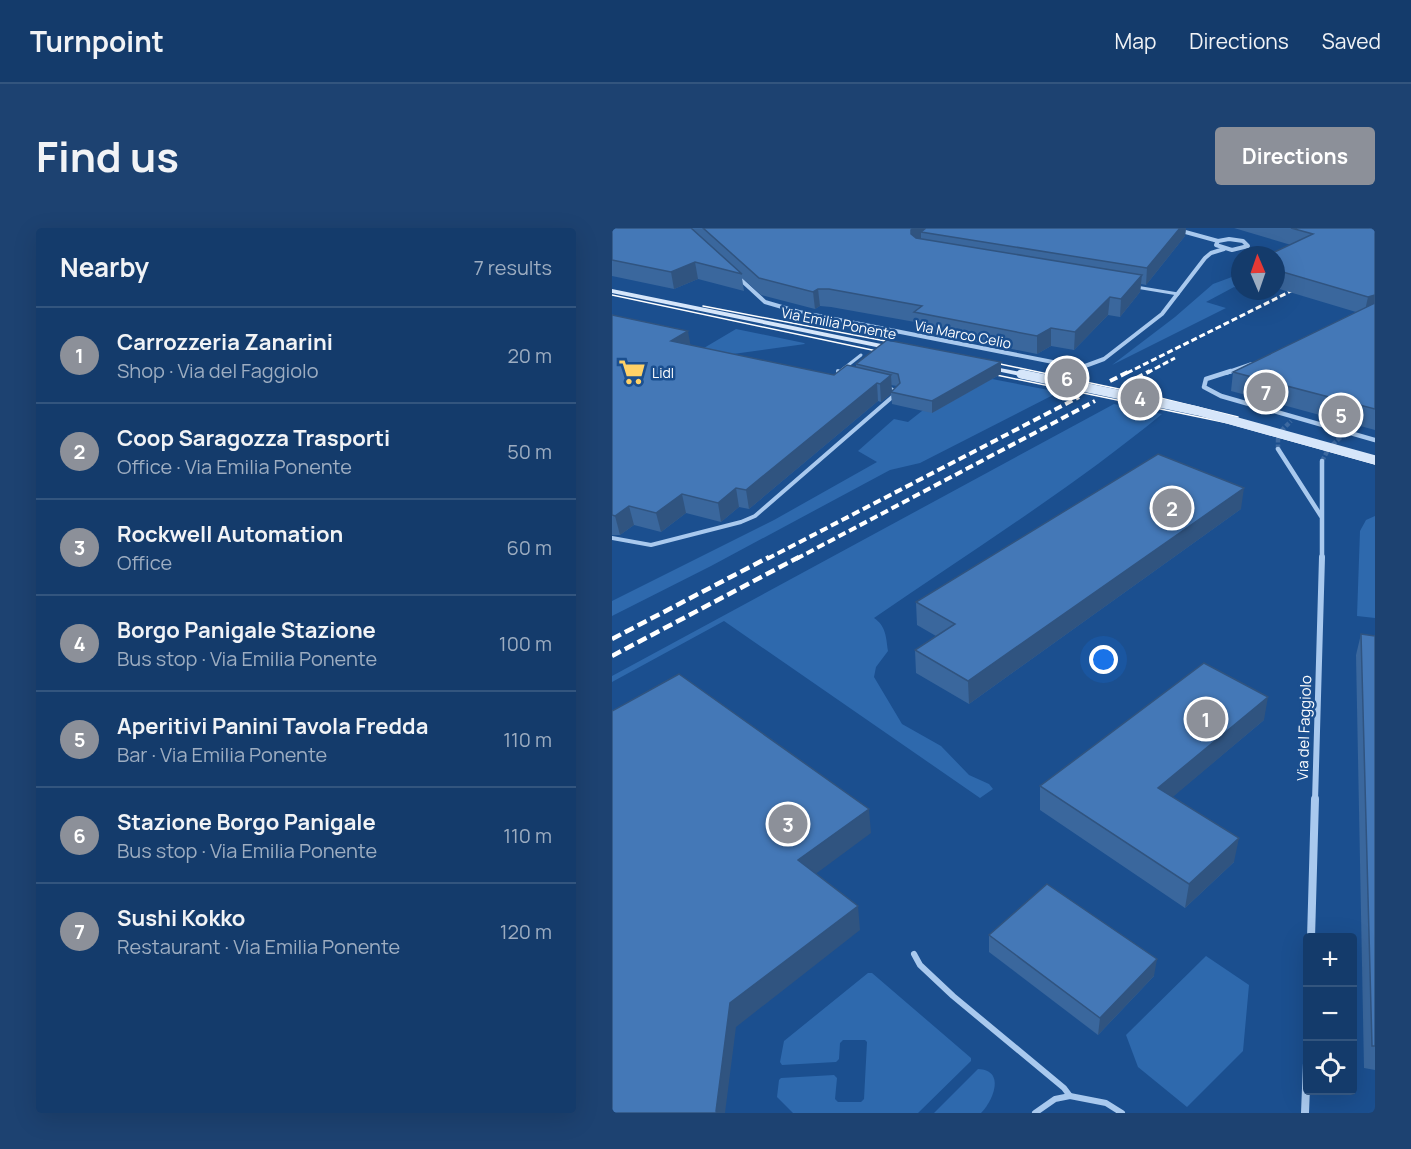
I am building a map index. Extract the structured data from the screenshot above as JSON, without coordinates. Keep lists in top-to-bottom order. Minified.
{"streets":{"main road":["Via Emilia Ponente"],"street":["Via Marco Celio","Via del Faggiolo"]},"places":{"supermarket":["Lidl"]},"north":"top","page":{"header":"Turnpoint","nav":["Map","Directions","Saved"],"title":"Find us","buttons":"Directions","heading":["Nearby","7 results"],"list":[{"mark":"1","name":"Carrozzeria Zanarini","note":"Shop · Via del Faggiolo","value":"20 m"},{"mark":"2","name":"Coop Saragozza Trasporti","note":"Office · Via Emilia Ponente","value":"50 m"},{"mark":"3","name":"Rockwell Automation","note":"Office","value":"60 m"},{"mark":"4","name":"Borgo Panigale Stazione","note":"Bus stop · Via Emilia Ponente","value":"100 m"},{"mark":"5","name":"Aperitivi Panini Tavola Fredda","note":"Bar · Via Emilia Ponente","value":"110 m"},{"mark":"6","name":"Stazione Borgo Panigale","note":"Bus stop · Via Emilia Ponente","value":"110 m"},{"mark":"7","name":"Sushi Kokko","note":"Restaurant · Via Emilia Ponente","value":"120 m"}],"pins":["6","7","4","5","2","1","3"],"map_buttons":["+","−"]}}
